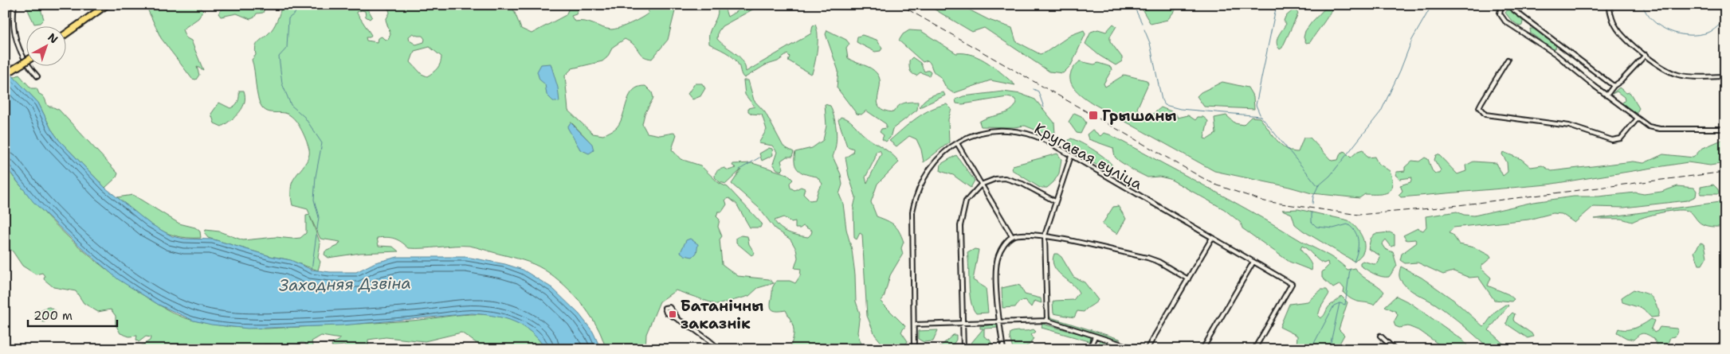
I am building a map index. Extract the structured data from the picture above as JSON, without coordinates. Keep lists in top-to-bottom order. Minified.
{"streets":{"street":["Кругавая вуліца"]},"water":["Заходняя Дзвіна"],"places":{"transit":["Грышаны","Батанічны заказнік"]},"scale_bar":"200 m","north":"top right"}
